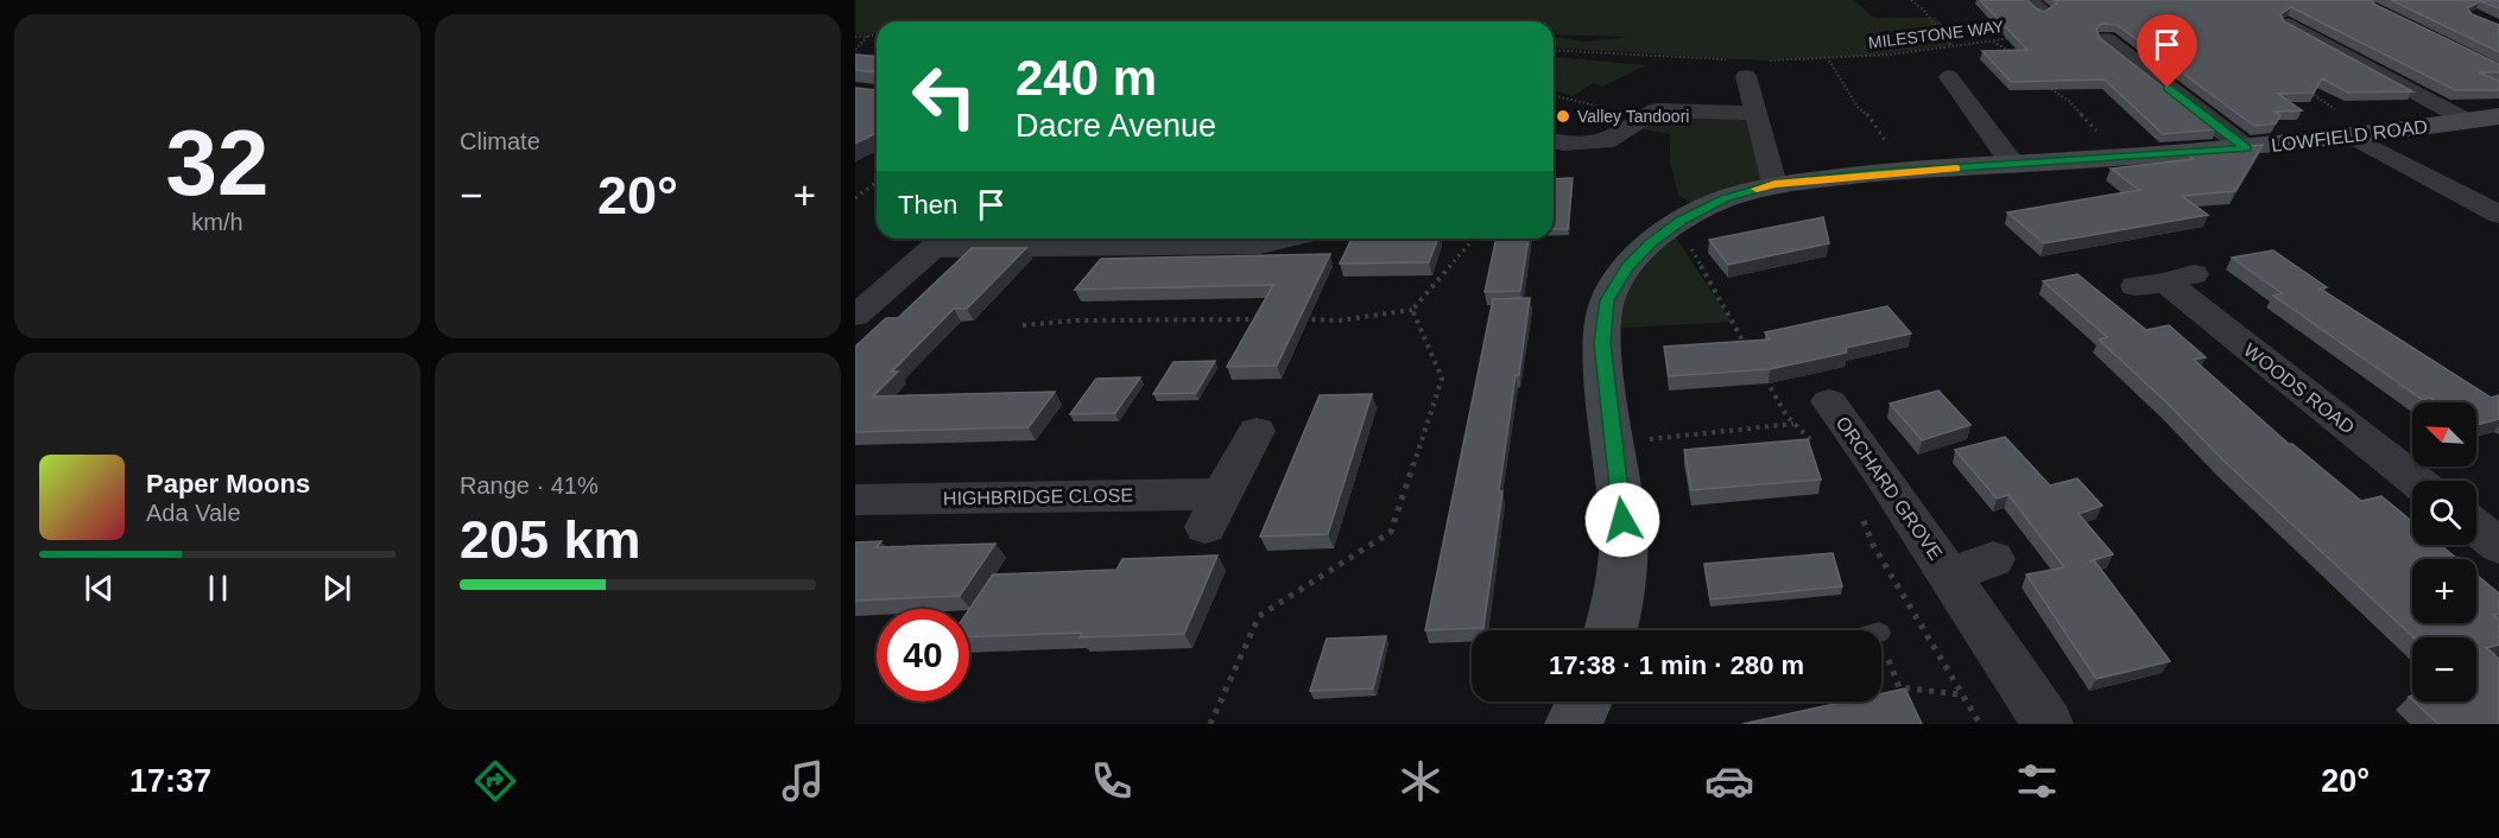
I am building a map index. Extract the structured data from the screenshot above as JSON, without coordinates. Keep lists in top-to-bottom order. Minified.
{"streets":{"street":["LOWFIELD ROAD","WOODS ROAD","ORCHARD GROVE","HIGHBRIDGE CLOSE"],"path":["MILESTONE WAY"]},"places":["Valley Tandoori"],"north":"top left","page":{"tile":[["32","km/h"],"Climate",["Range · 41%","205 km"]],"turn":["240 m","Dacre Avenue"],"heat":["−","20°","+"],"then":"Then","map_buttons":["+","−"],"song":["Paper Moons","Ada Vale"],"limit":"40","trip":"17:38 · 1 min · 280 m","tabs":["17:37","20°"]}}
